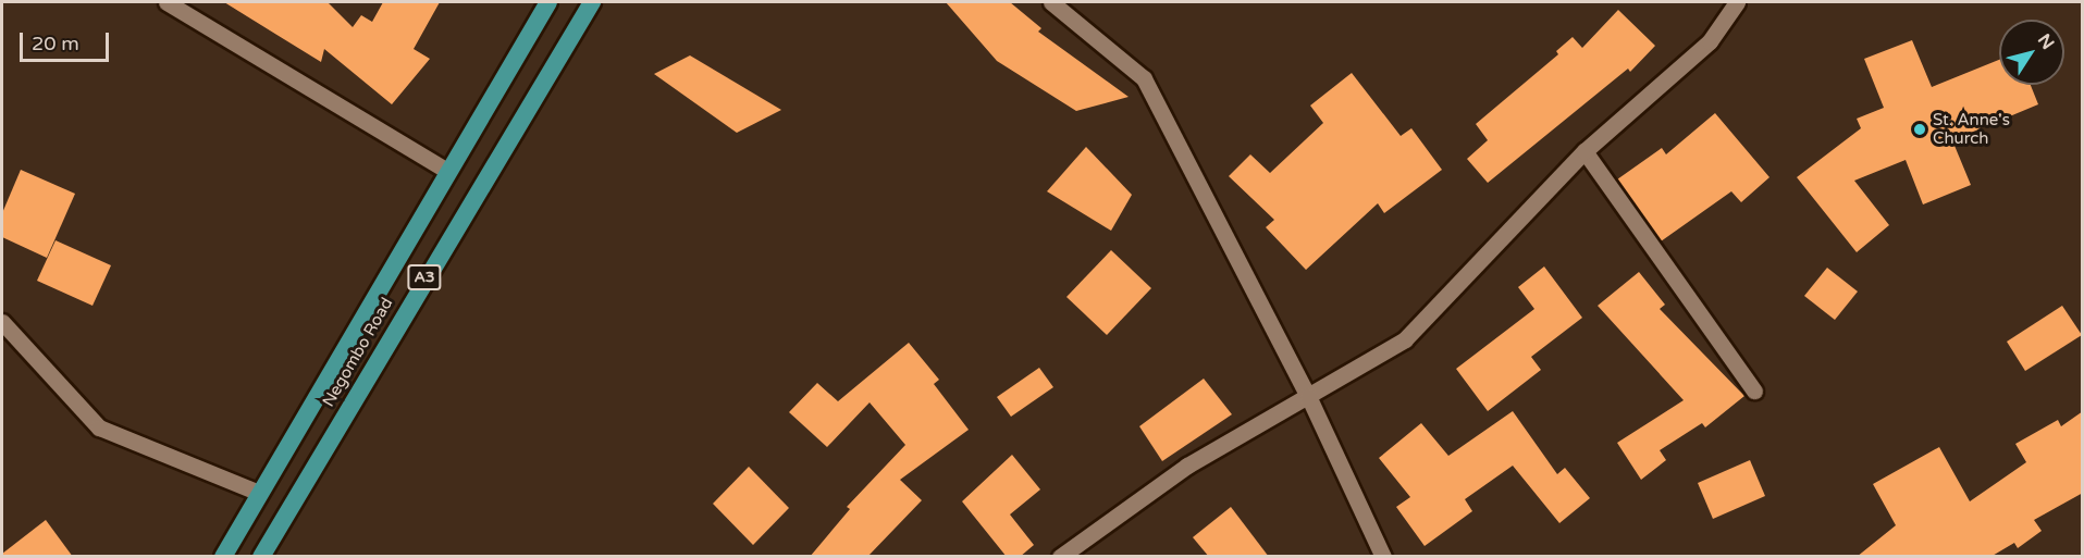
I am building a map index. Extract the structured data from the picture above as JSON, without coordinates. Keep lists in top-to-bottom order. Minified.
{"streets":{"highway":["A3","Negombo Road"]},"places":["St. Anne's Church"],"scale_bar":"20 m","north":"top right"}
